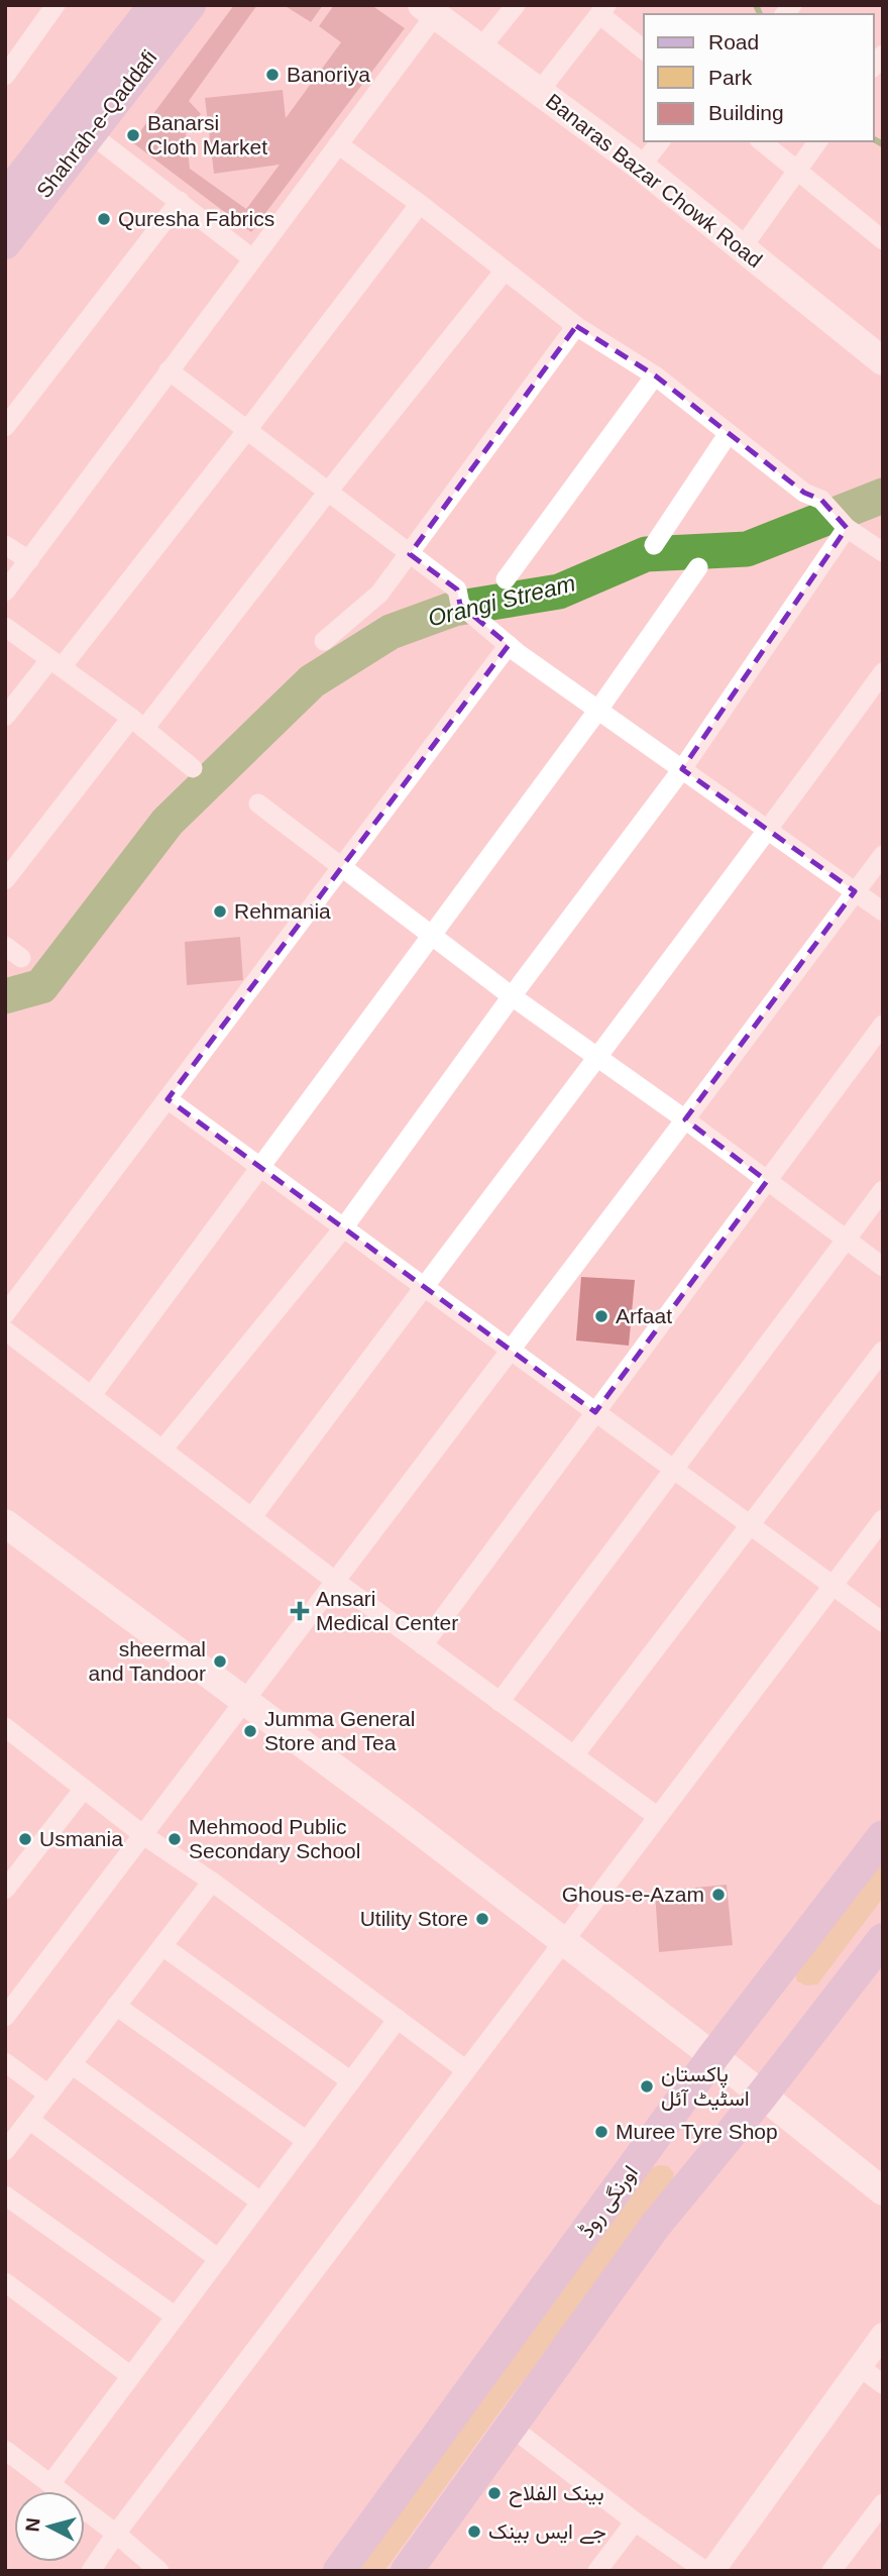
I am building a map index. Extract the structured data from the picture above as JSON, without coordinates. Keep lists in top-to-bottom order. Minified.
{"streets":{"main road":["Shahrah-e-Qaddafi","Banaras Bazar Chowk Road","اورنگی روڈ"]},"water":["Orangi Stream"],"places":{"other":["Banoriya","Banarsi Cloth Market","Quresha Fabrics","Rehmania","Arfaat","sheermal and Tandoor","Jumma General Store and Tea","Usmania","Mehmood Public Secondary School","Ghous-e-Azam","Utility Store","پاکستان اسٹیٹ آئل","Muree Tyre Shop","بینک الفلاح","جے ایس بینک"],"health":["Ansari Medical Center"]},"legend":["Road","Park","Building"],"north":"left"}
